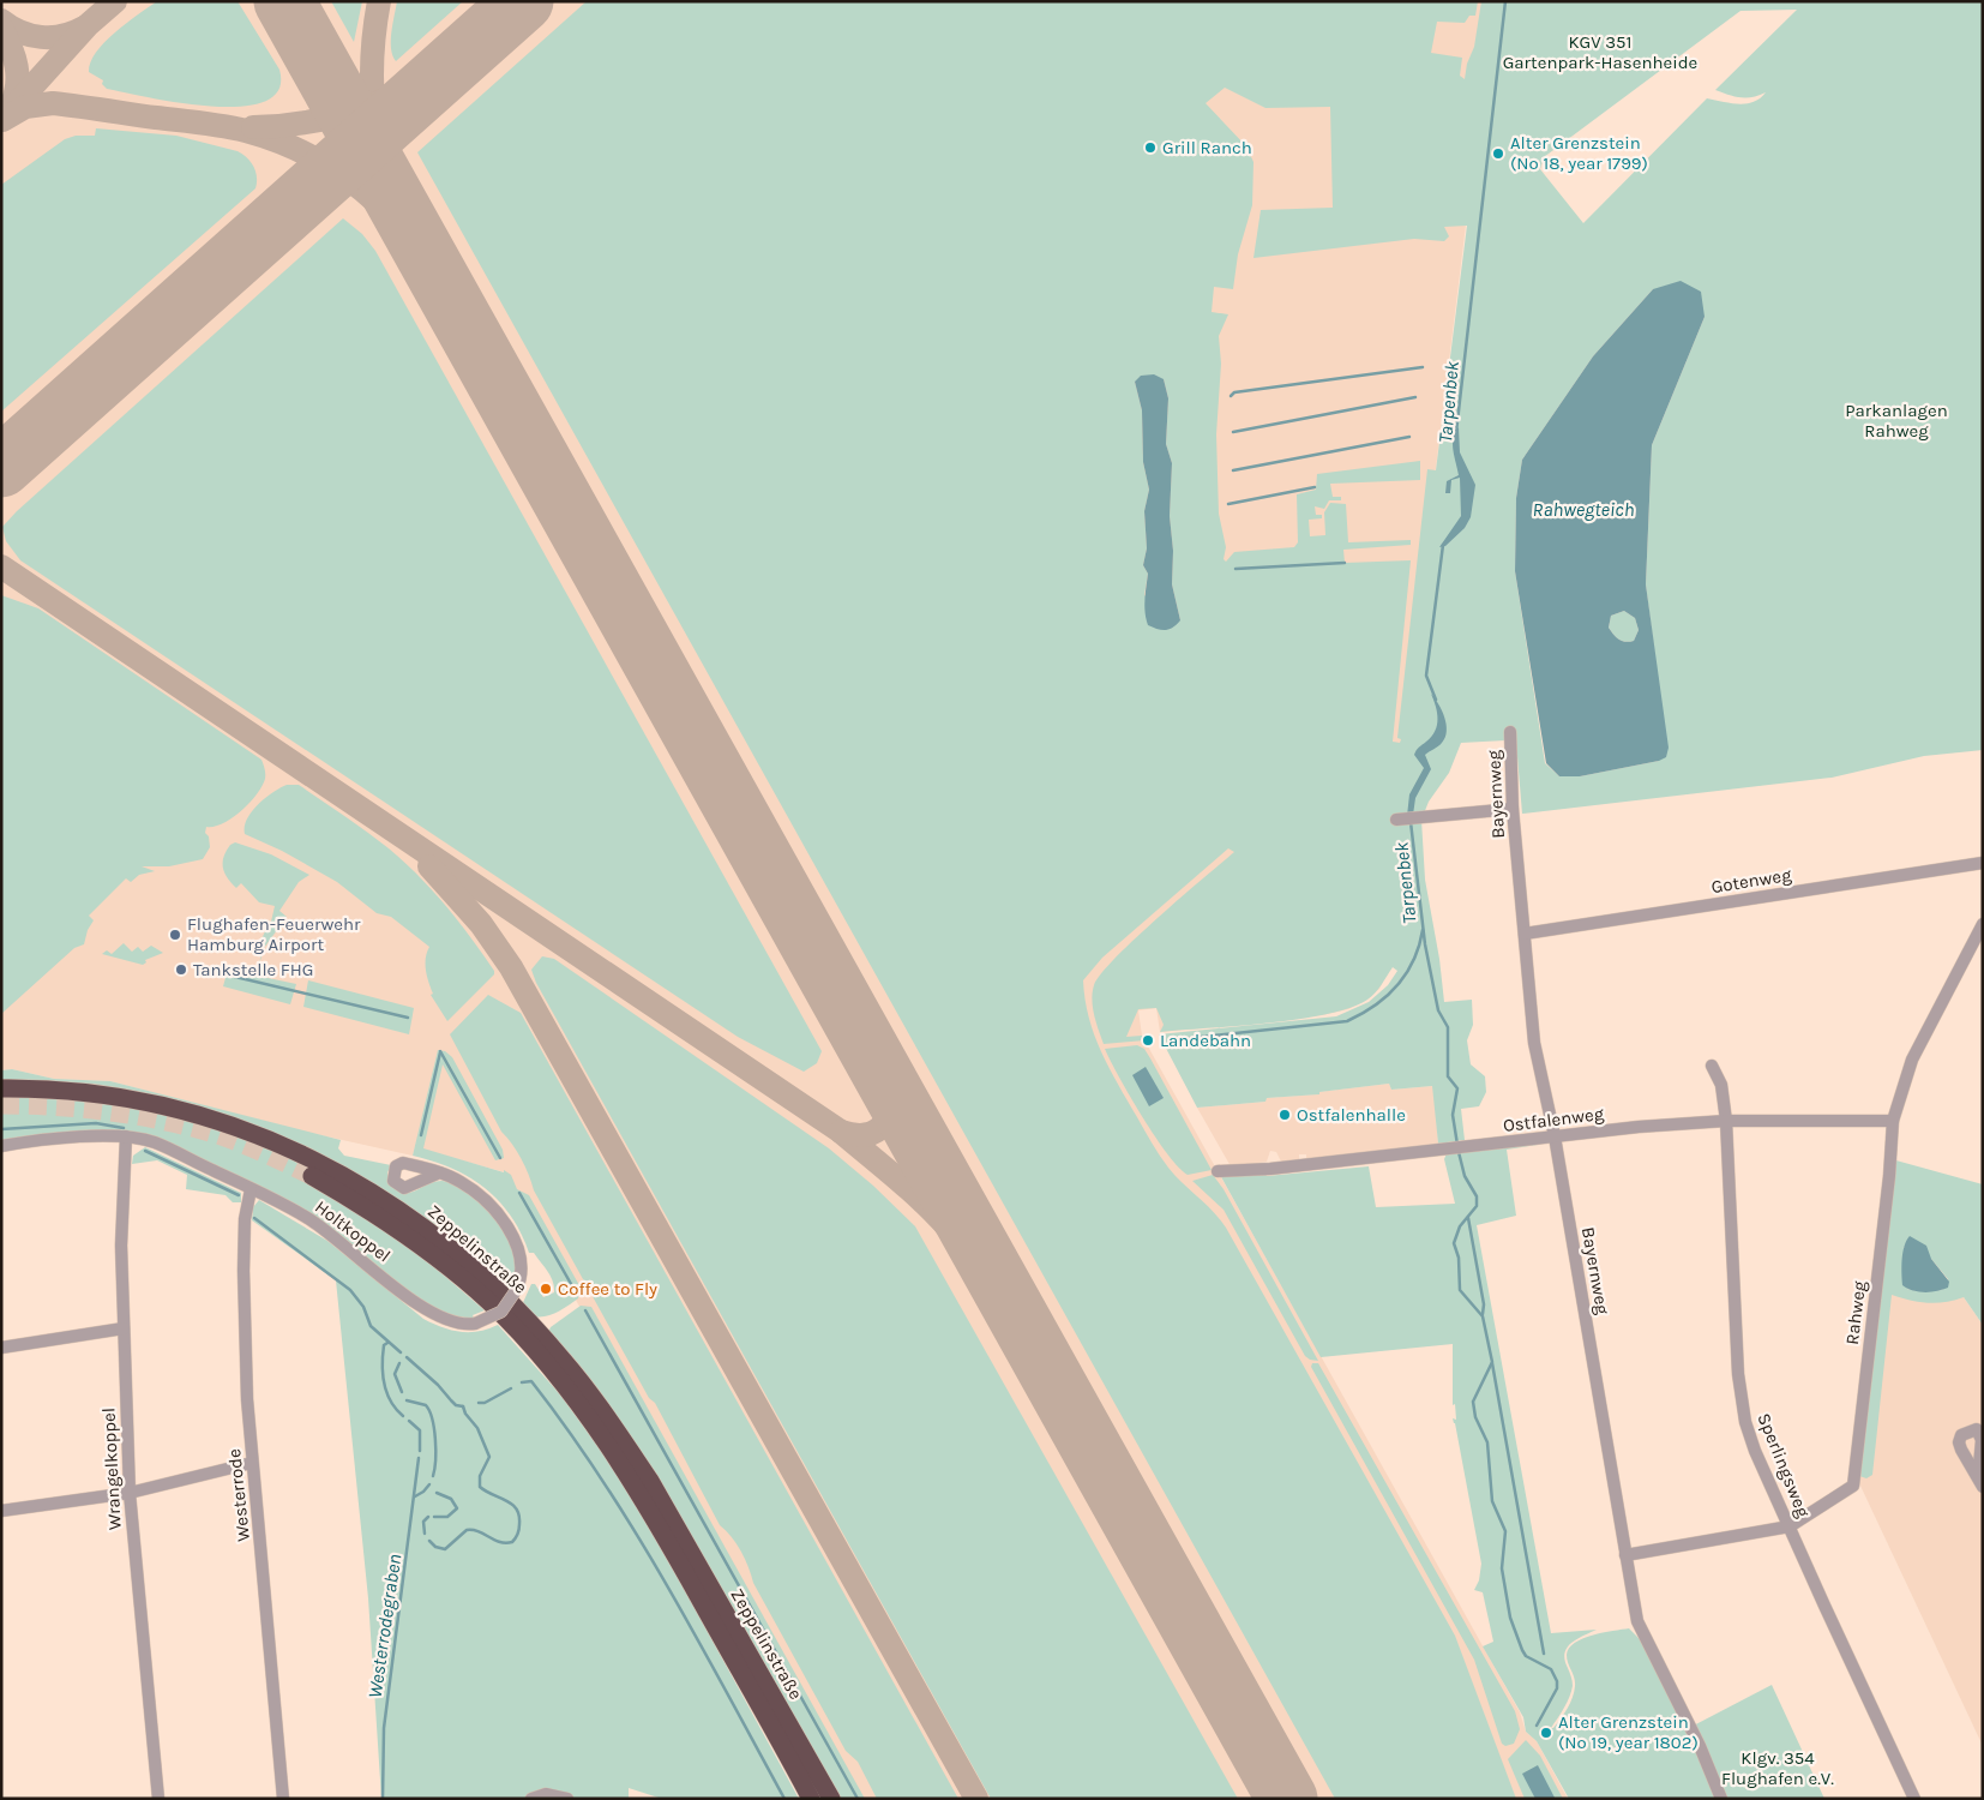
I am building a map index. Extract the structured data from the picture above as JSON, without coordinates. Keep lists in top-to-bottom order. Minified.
{"streets":{"highway":["Zeppelinstraße"],"street":["Bayernweg","Gotenweg","Ostfalenweg","Holtkoppel","Rahweg","Sperlingsweg","Wrangelkoppel","Westerrode"]},"crossings":[["Bayernweg","Gotenweg"],["Bayernweg","Ostfalenweg"],["Bayernweg","Rahweg"],["Ostfalenweg","Rahweg"],["Ostfalenweg","Sperlingsweg"],["Holtkoppel","Wrangelkoppel"],["Holtkoppel","Westerrode"],["Rahweg","Sperlingsweg"]],"water":["Tarpenbek","Rahwegteich","Westerrodegraben"],"parks":["KGV 351 Gartenpark-Hasenheide","Parkanlagen Rahweg","Klgv. 354 Flughafen e.V."],"places":["Grill Ranch","Alter Grenzstein (No 18, year 1799)","Flughafen-Feuerwehr Hamburg Airport","Tankstelle FHG","Landebahn","Ostfalenhalle","Coffee to Fly","Alter Grenzstein (No 19, year 1802)"]}
